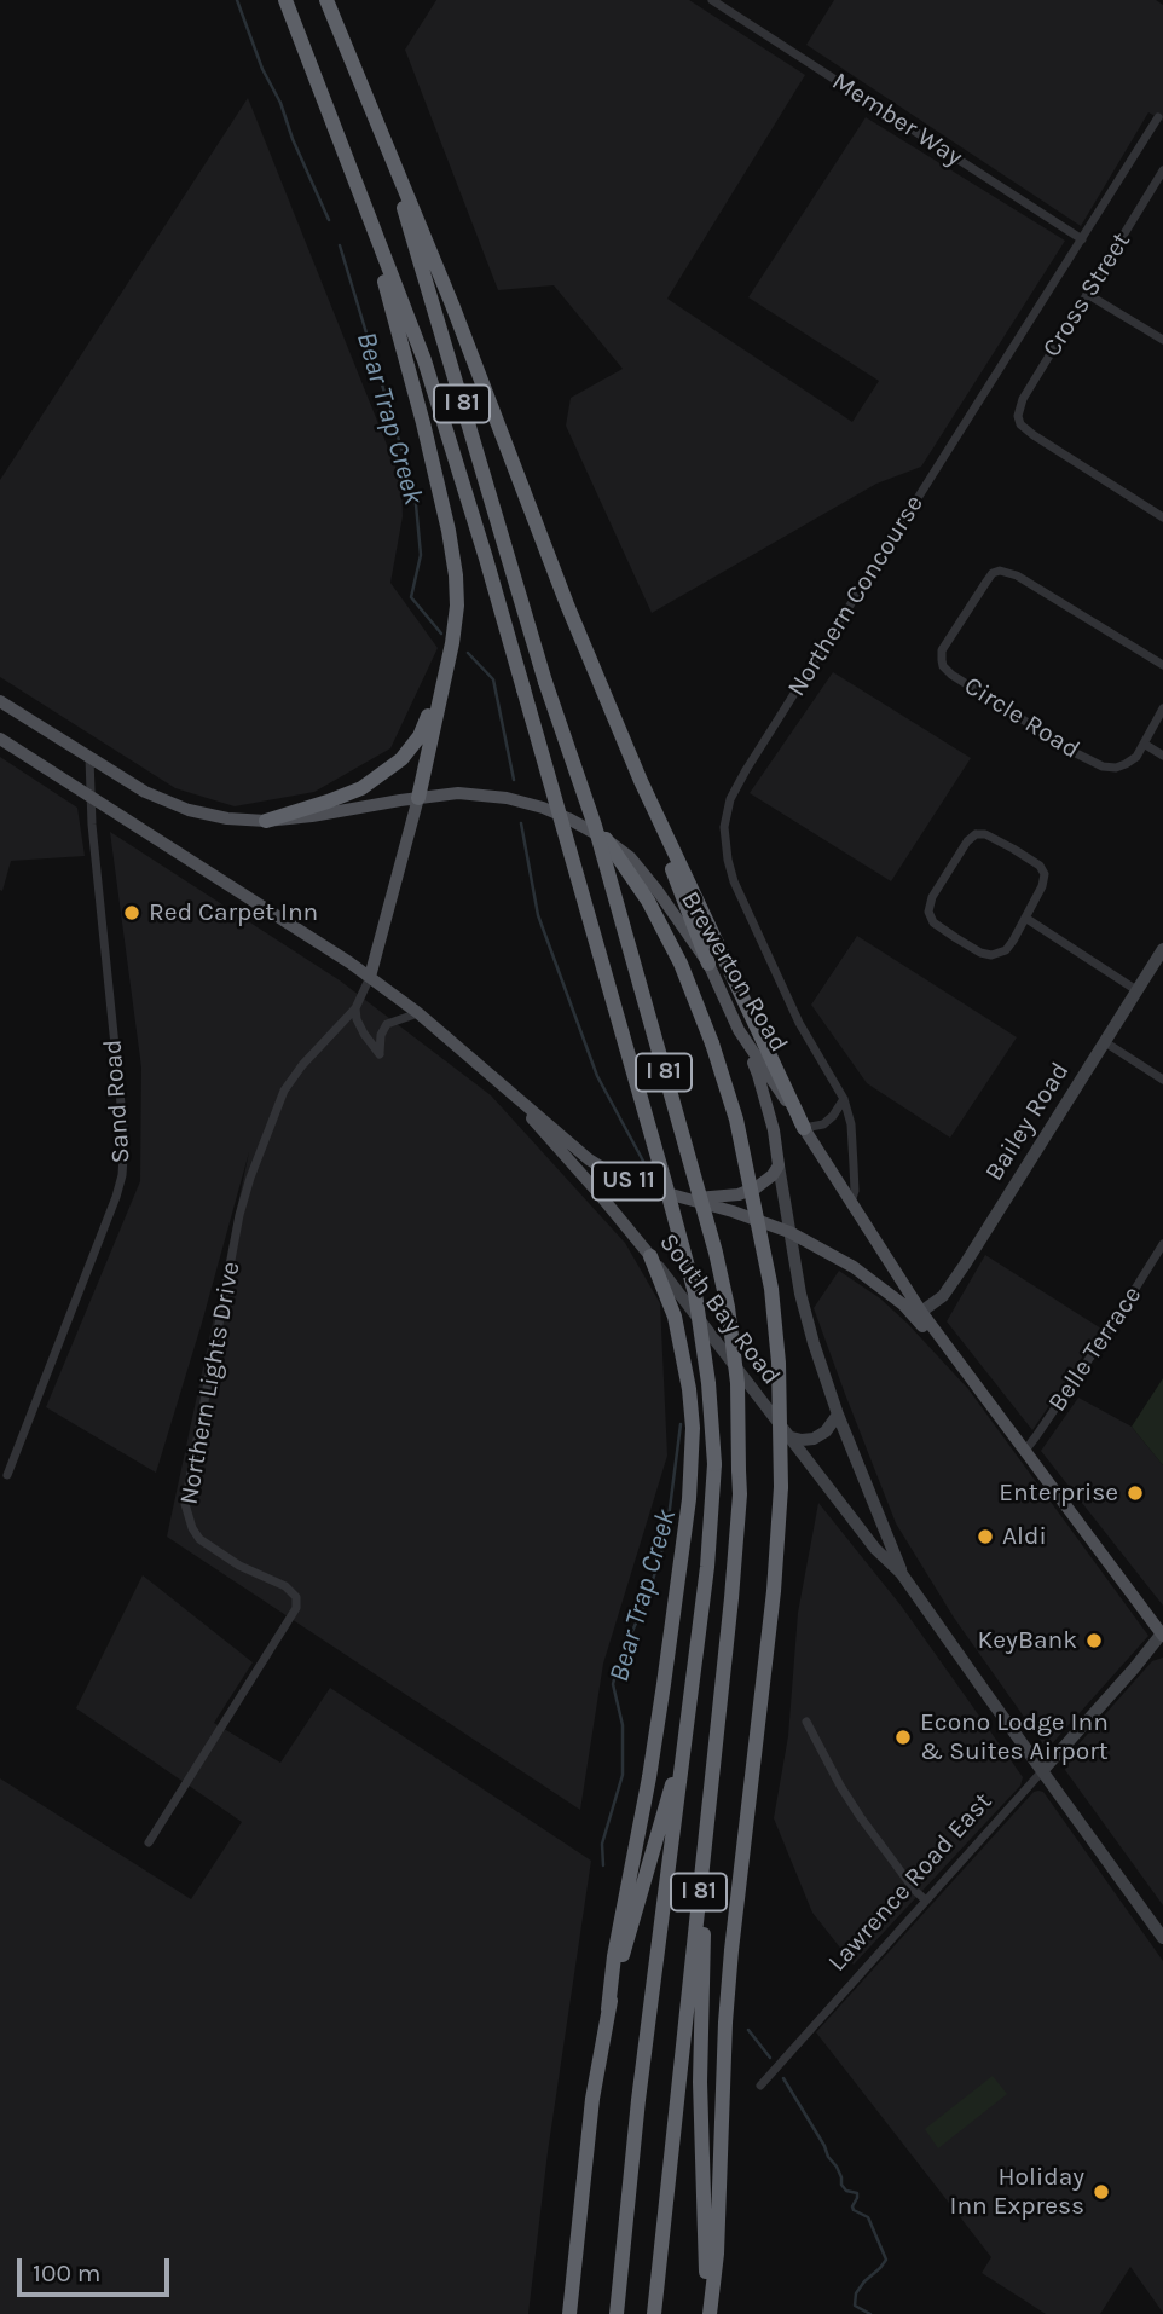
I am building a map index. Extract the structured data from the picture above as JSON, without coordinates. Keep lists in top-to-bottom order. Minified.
{"streets":{"highway":["I 81"],"main road":["Brewerton Road","Bailey Road","US 11","South Bay Road","Lawrence Road East"],"street":["Member Way","Cross Street","Northern Concourse","Circle Road","Sand Road","Belle Terrace","Northern Lights Drive"]},"crossings":[["Member Way","Northern Concourse"],["Northern Concourse","Brewerton Road"],["Brewerton Road","Sand Road"],["Brewerton Road","Bailey Road"],["Brewerton Road","South Bay Road"],["Brewerton Road","Belle Terrace"],["Brewerton Road","Lawrence Road East"],["South Bay Road","Lawrence Road East"]],"water":["Bear Trap Creek"],"places":["Red Carpet Inn","Enterprise","Aldi","KeyBank","Econo Lodge Inn & Suites Airport","Holiday Inn Express"],"scale_bar":"100 m"}
